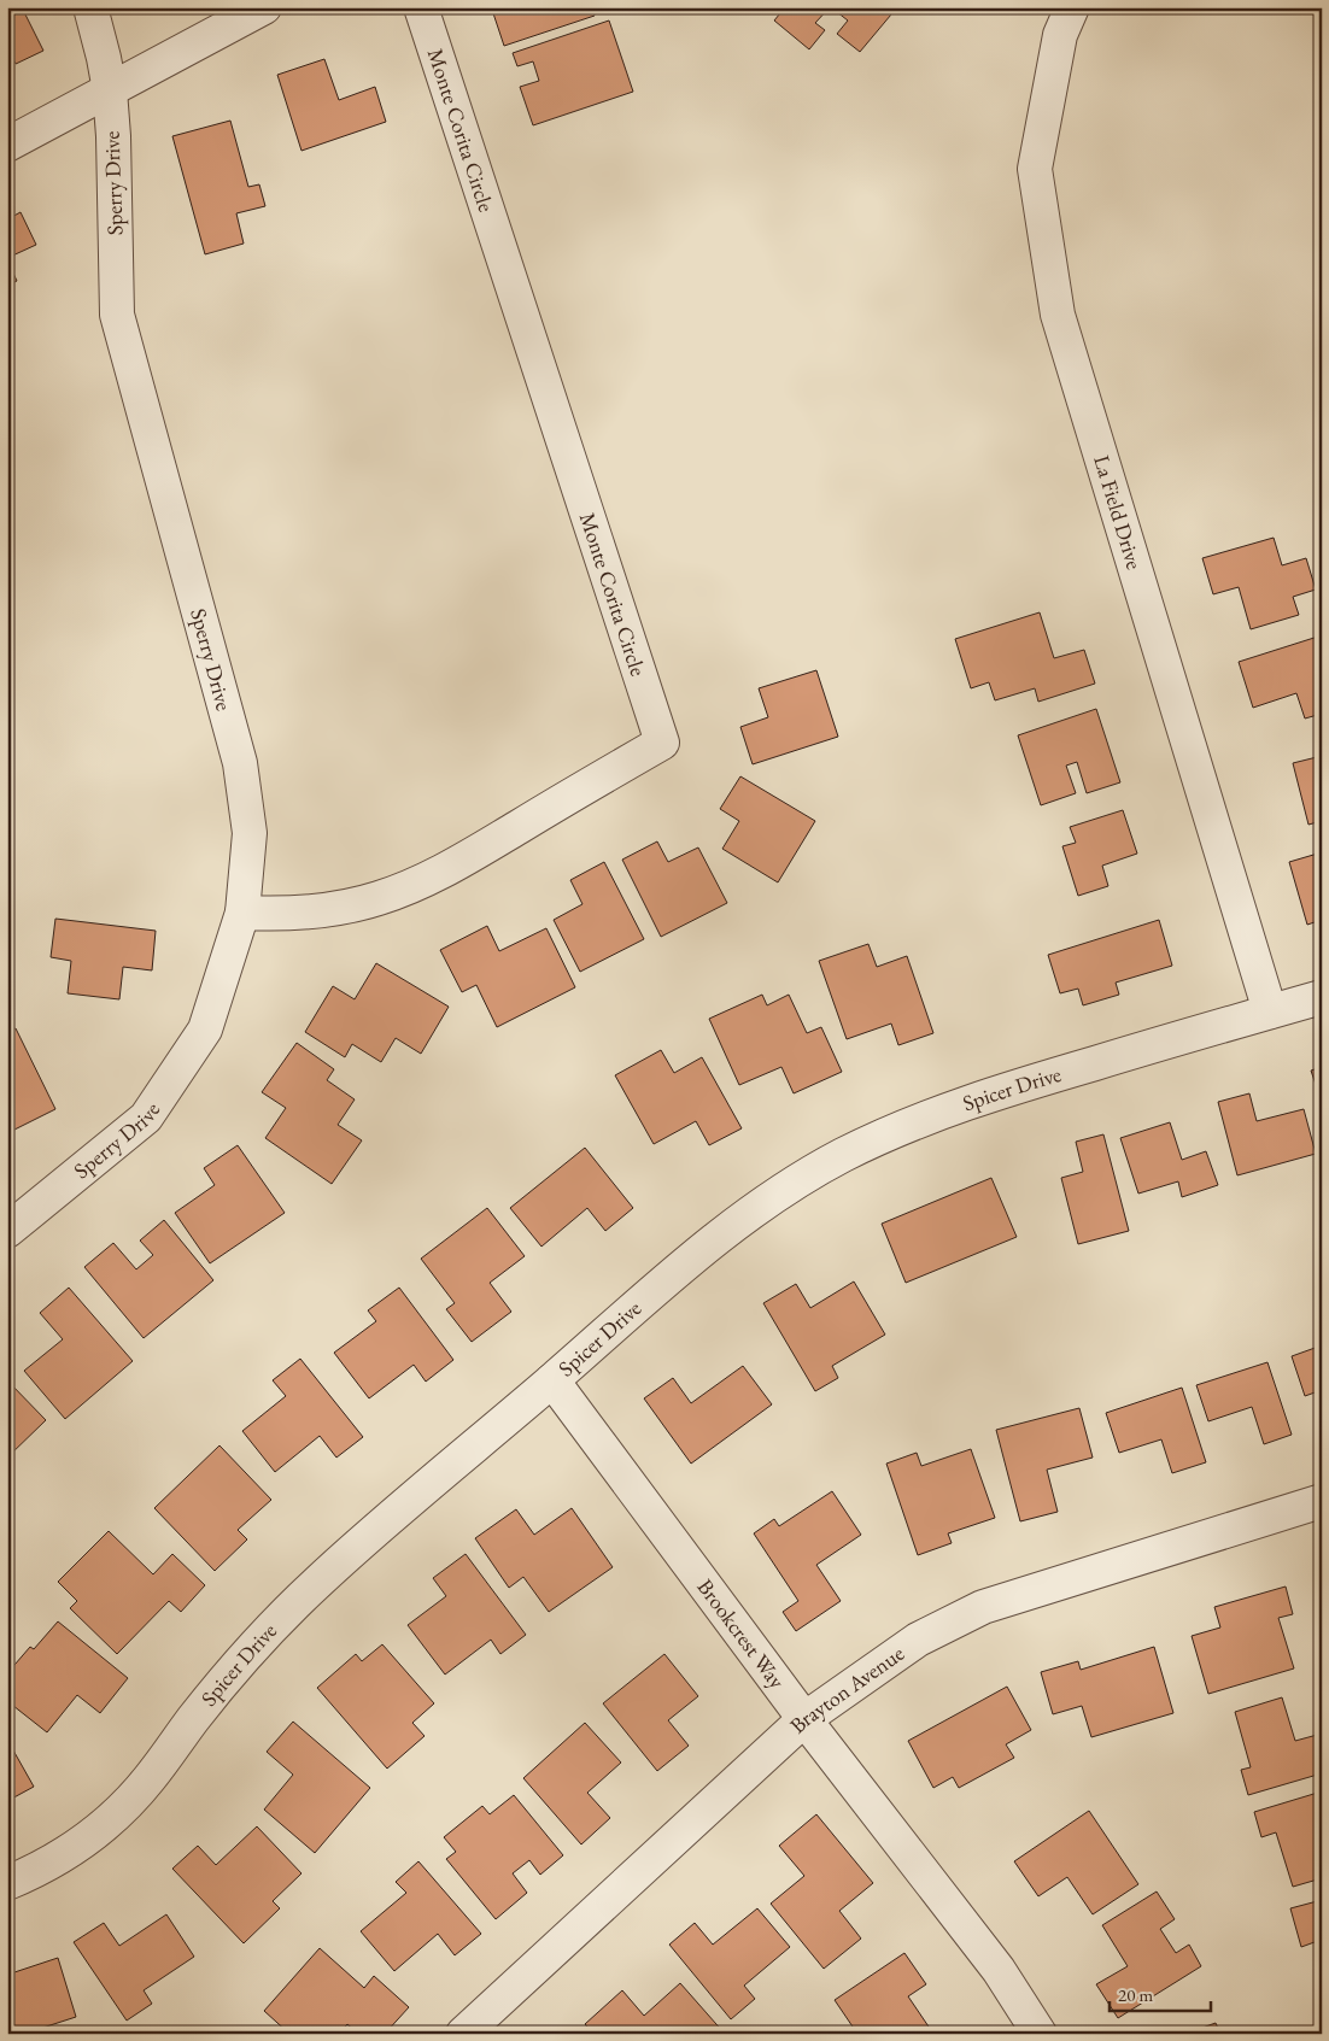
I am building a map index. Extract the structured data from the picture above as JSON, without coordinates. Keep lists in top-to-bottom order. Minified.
{"streets":{"street":["Monte Corita Circle","Sperry Drive","La Field Drive","Spicer Drive","Brookcrest Way","Brayton Avenue"]},"crossings":[["Monte Corita Circle","Sperry Drive"],["La Field Drive","Spicer Drive"],["Spicer Drive","Brookcrest Way"],["Brookcrest Way","Brayton Avenue"]],"scale_bar":"20 m"}
